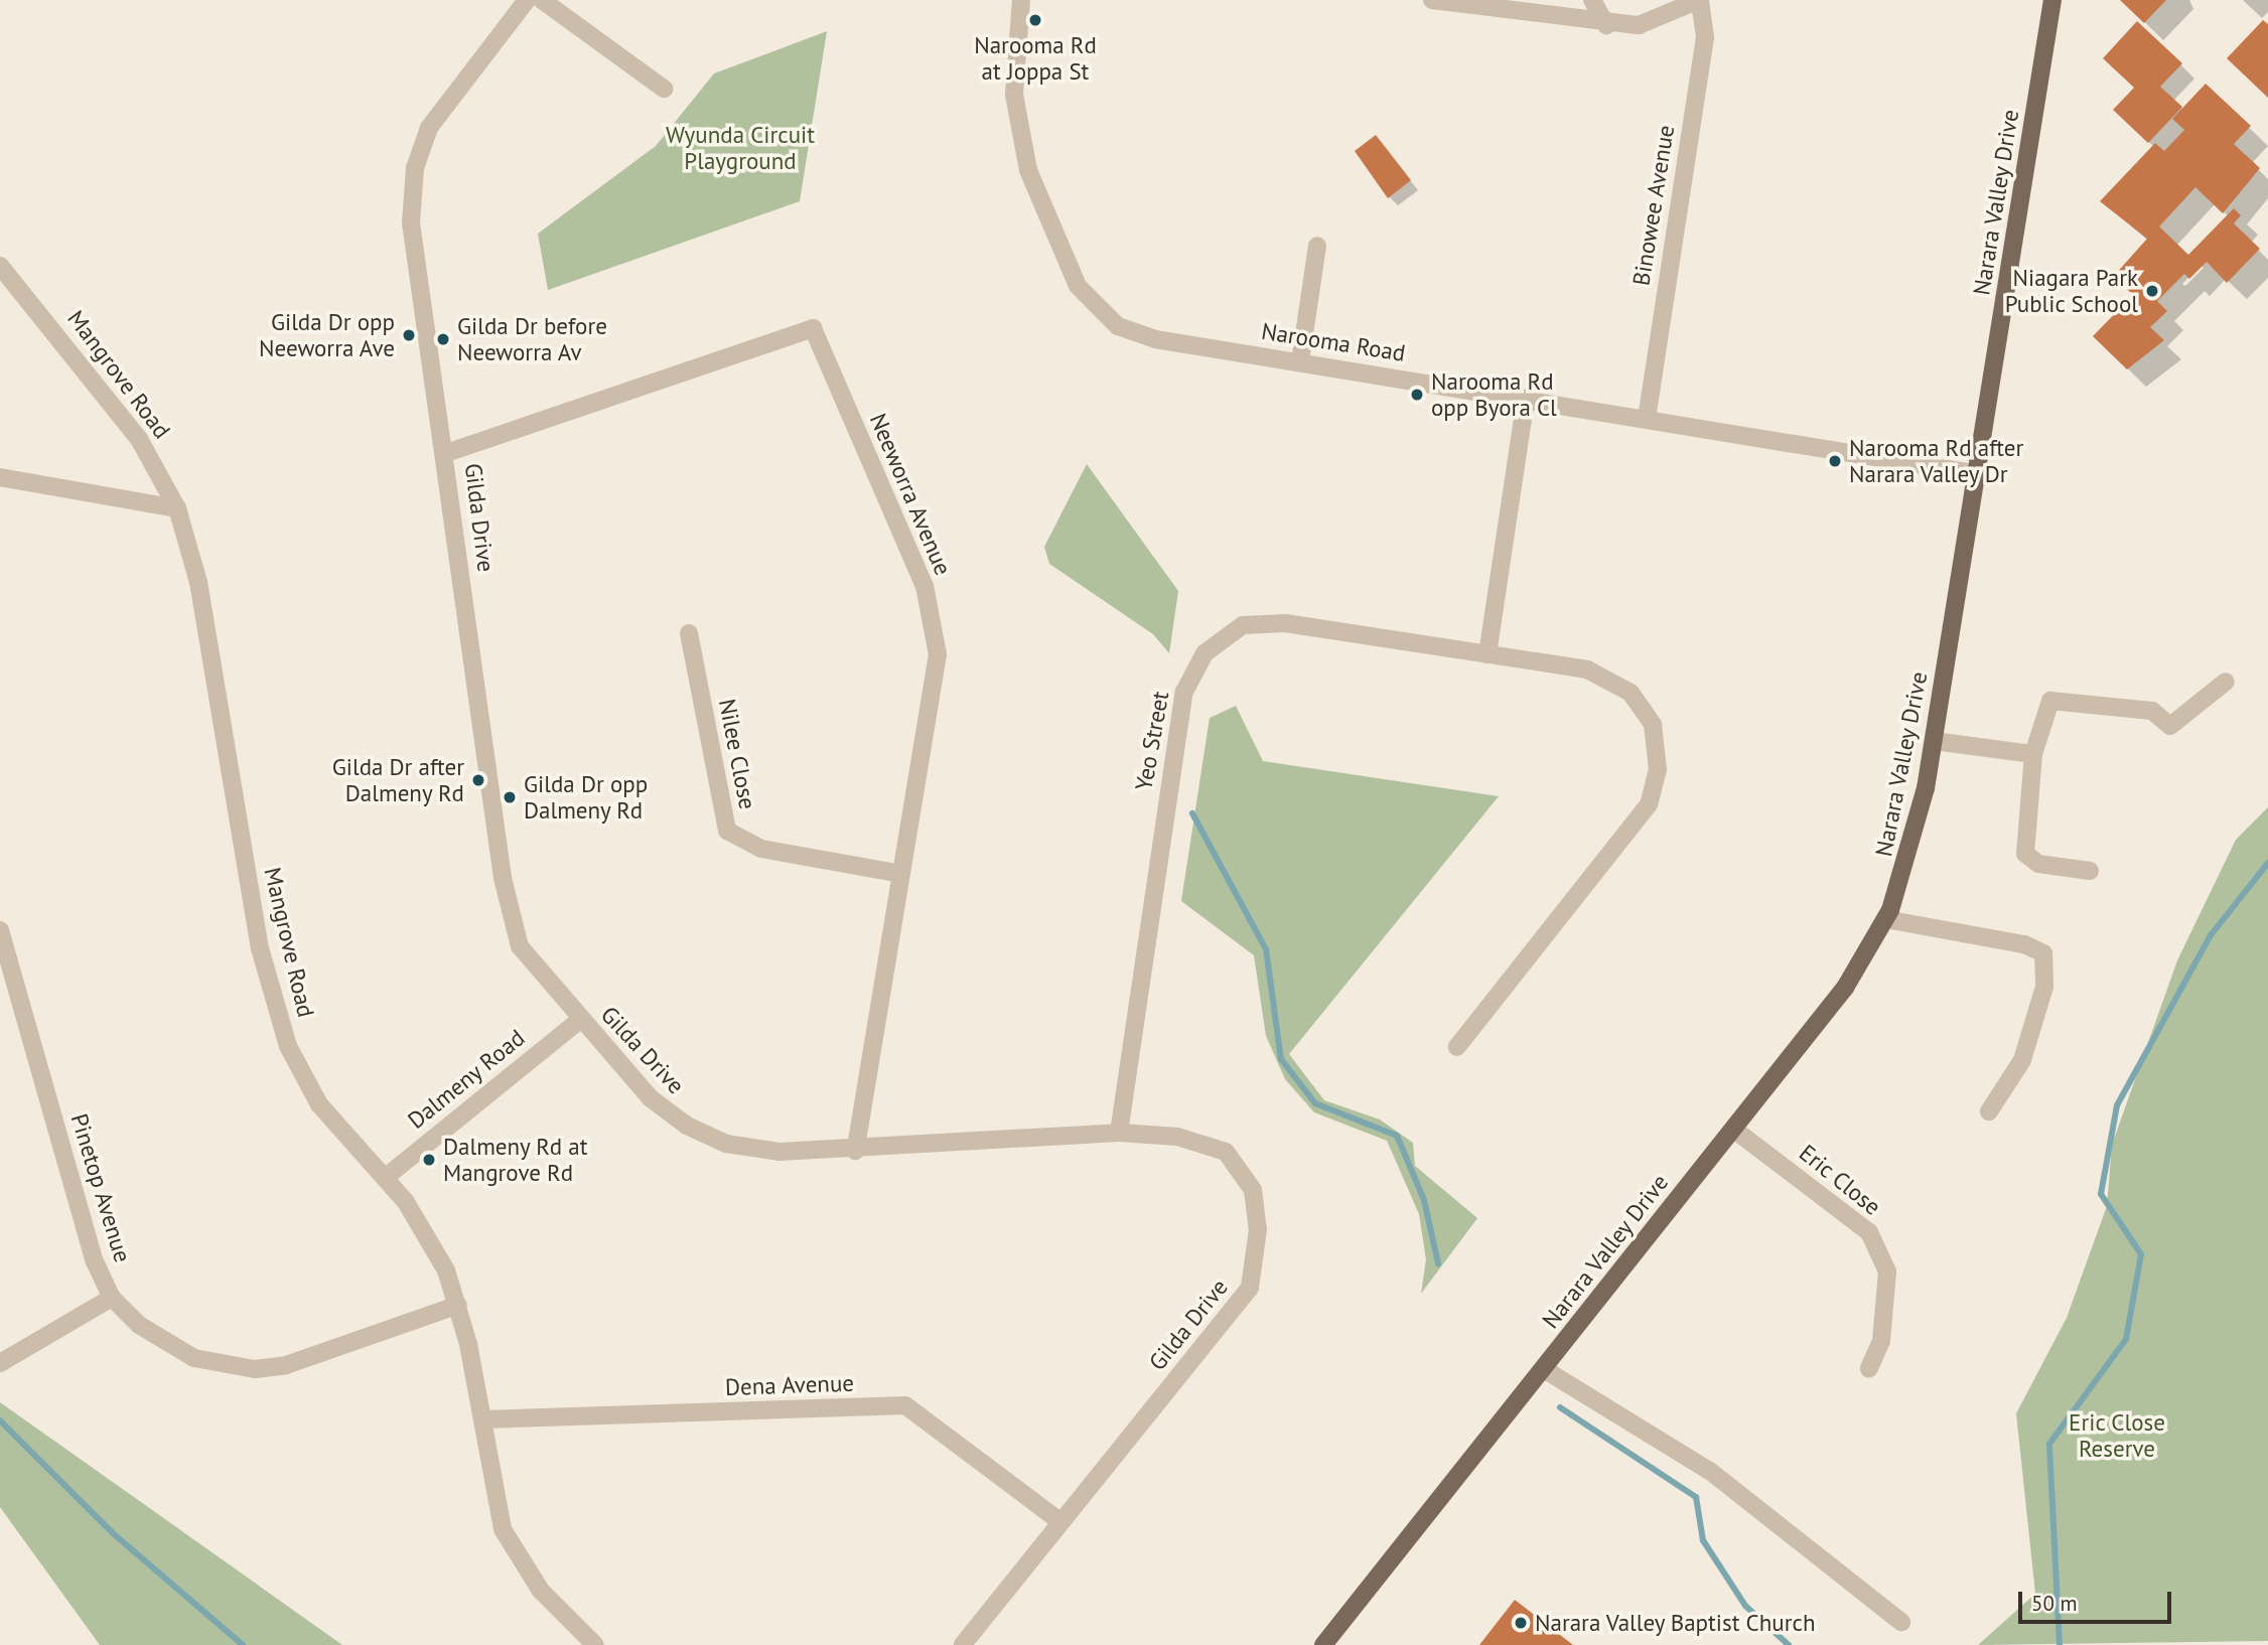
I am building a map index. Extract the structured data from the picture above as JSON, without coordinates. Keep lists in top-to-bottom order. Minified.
{"streets":{"main road":["Narara Valley Drive"],"street":["Binowee Avenue","Narooma Road","Mangrove Road","Neeworra Avenue","Gilda Drive","Yeo Street","Nilee Close","Dalmeny Road","Eric Close","Pinetop Avenue","Dena Avenue"]},"crossings":[["Narara Valley Drive","Narooma Road"],["Narara Valley Drive","Eric Close"],["Binowee Avenue","Narooma Road"],["Mangrove Road","Dalmeny Road"],["Mangrove Road","Pinetop Avenue"],["Mangrove Road","Dena Avenue"],["Neeworra Avenue","Gilda Drive"],["Neeworra Avenue","Nilee Close"],["Gilda Drive","Yeo Street"],["Gilda Drive","Dalmeny Road"],["Gilda Drive","Dena Avenue"]],"parks":["Wyunda Circuit Playground","Eric Close Reserve"],"places":["Narooma Rd at Joppa St","Niagara Park Public School","Gilda Dr opp Neeworra Ave","Gilda Dr before Neeworra Av","Narooma Rd opp Byora Cl","Narooma Rd after Narara Valley Dr","Gilda Dr after Dalmeny Rd","Gilda Dr opp Dalmeny Rd","Dalmeny Rd at Mangrove Rd","Narara Valley Baptist Church"],"scale_bar":"50 m"}
